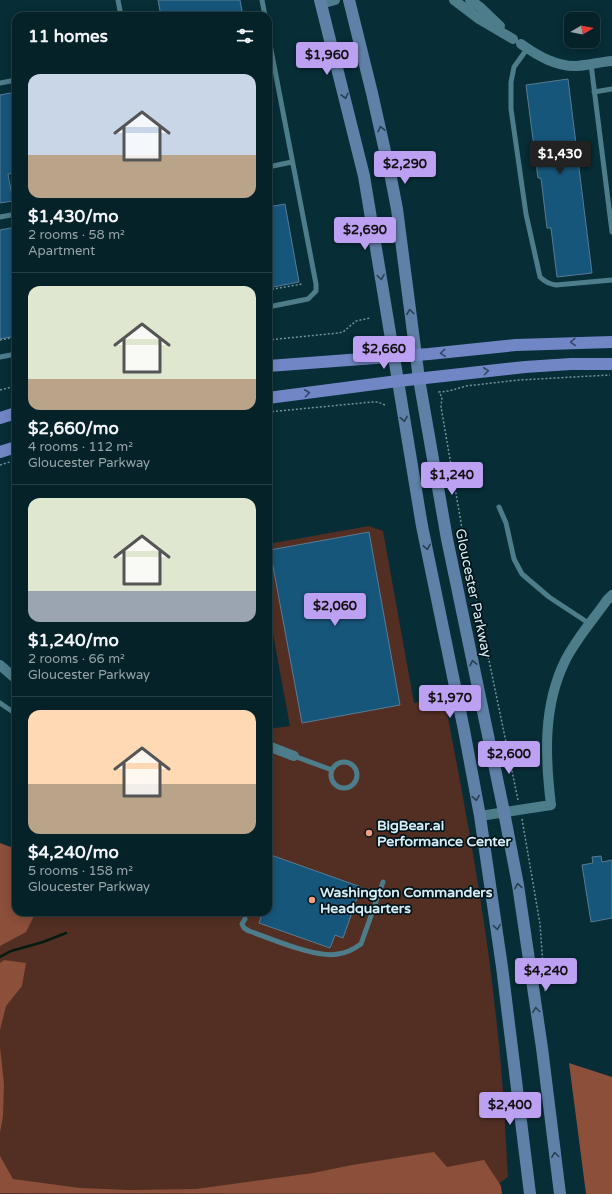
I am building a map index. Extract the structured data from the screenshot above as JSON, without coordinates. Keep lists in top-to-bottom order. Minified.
{"streets":{"main road":["Gloucester Parkway"]},"places":["BigBear.ai Performance Center","Washington Commanders Headquarters"],"north":"right","page":{"heading":"11 homes","price":["$1,960","$1,430","$2,290","$2,690","$2,660","$1,240","$2,060","$1,970","$2,600","$4,240","$2,400"],"list":[{"name":"$1,430/mo","note":"2 rooms · 58 m² · Apartment"},{"name":"$2,660/mo","note":"4 rooms · 112 m² · Gloucester Parkway"},{"name":"$1,240/mo","note":"2 rooms · 66 m² · Gloucester Parkway"},{"name":"$4,240/mo","note":"5 rooms · 158 m² · Gloucester Parkway"}]}}
